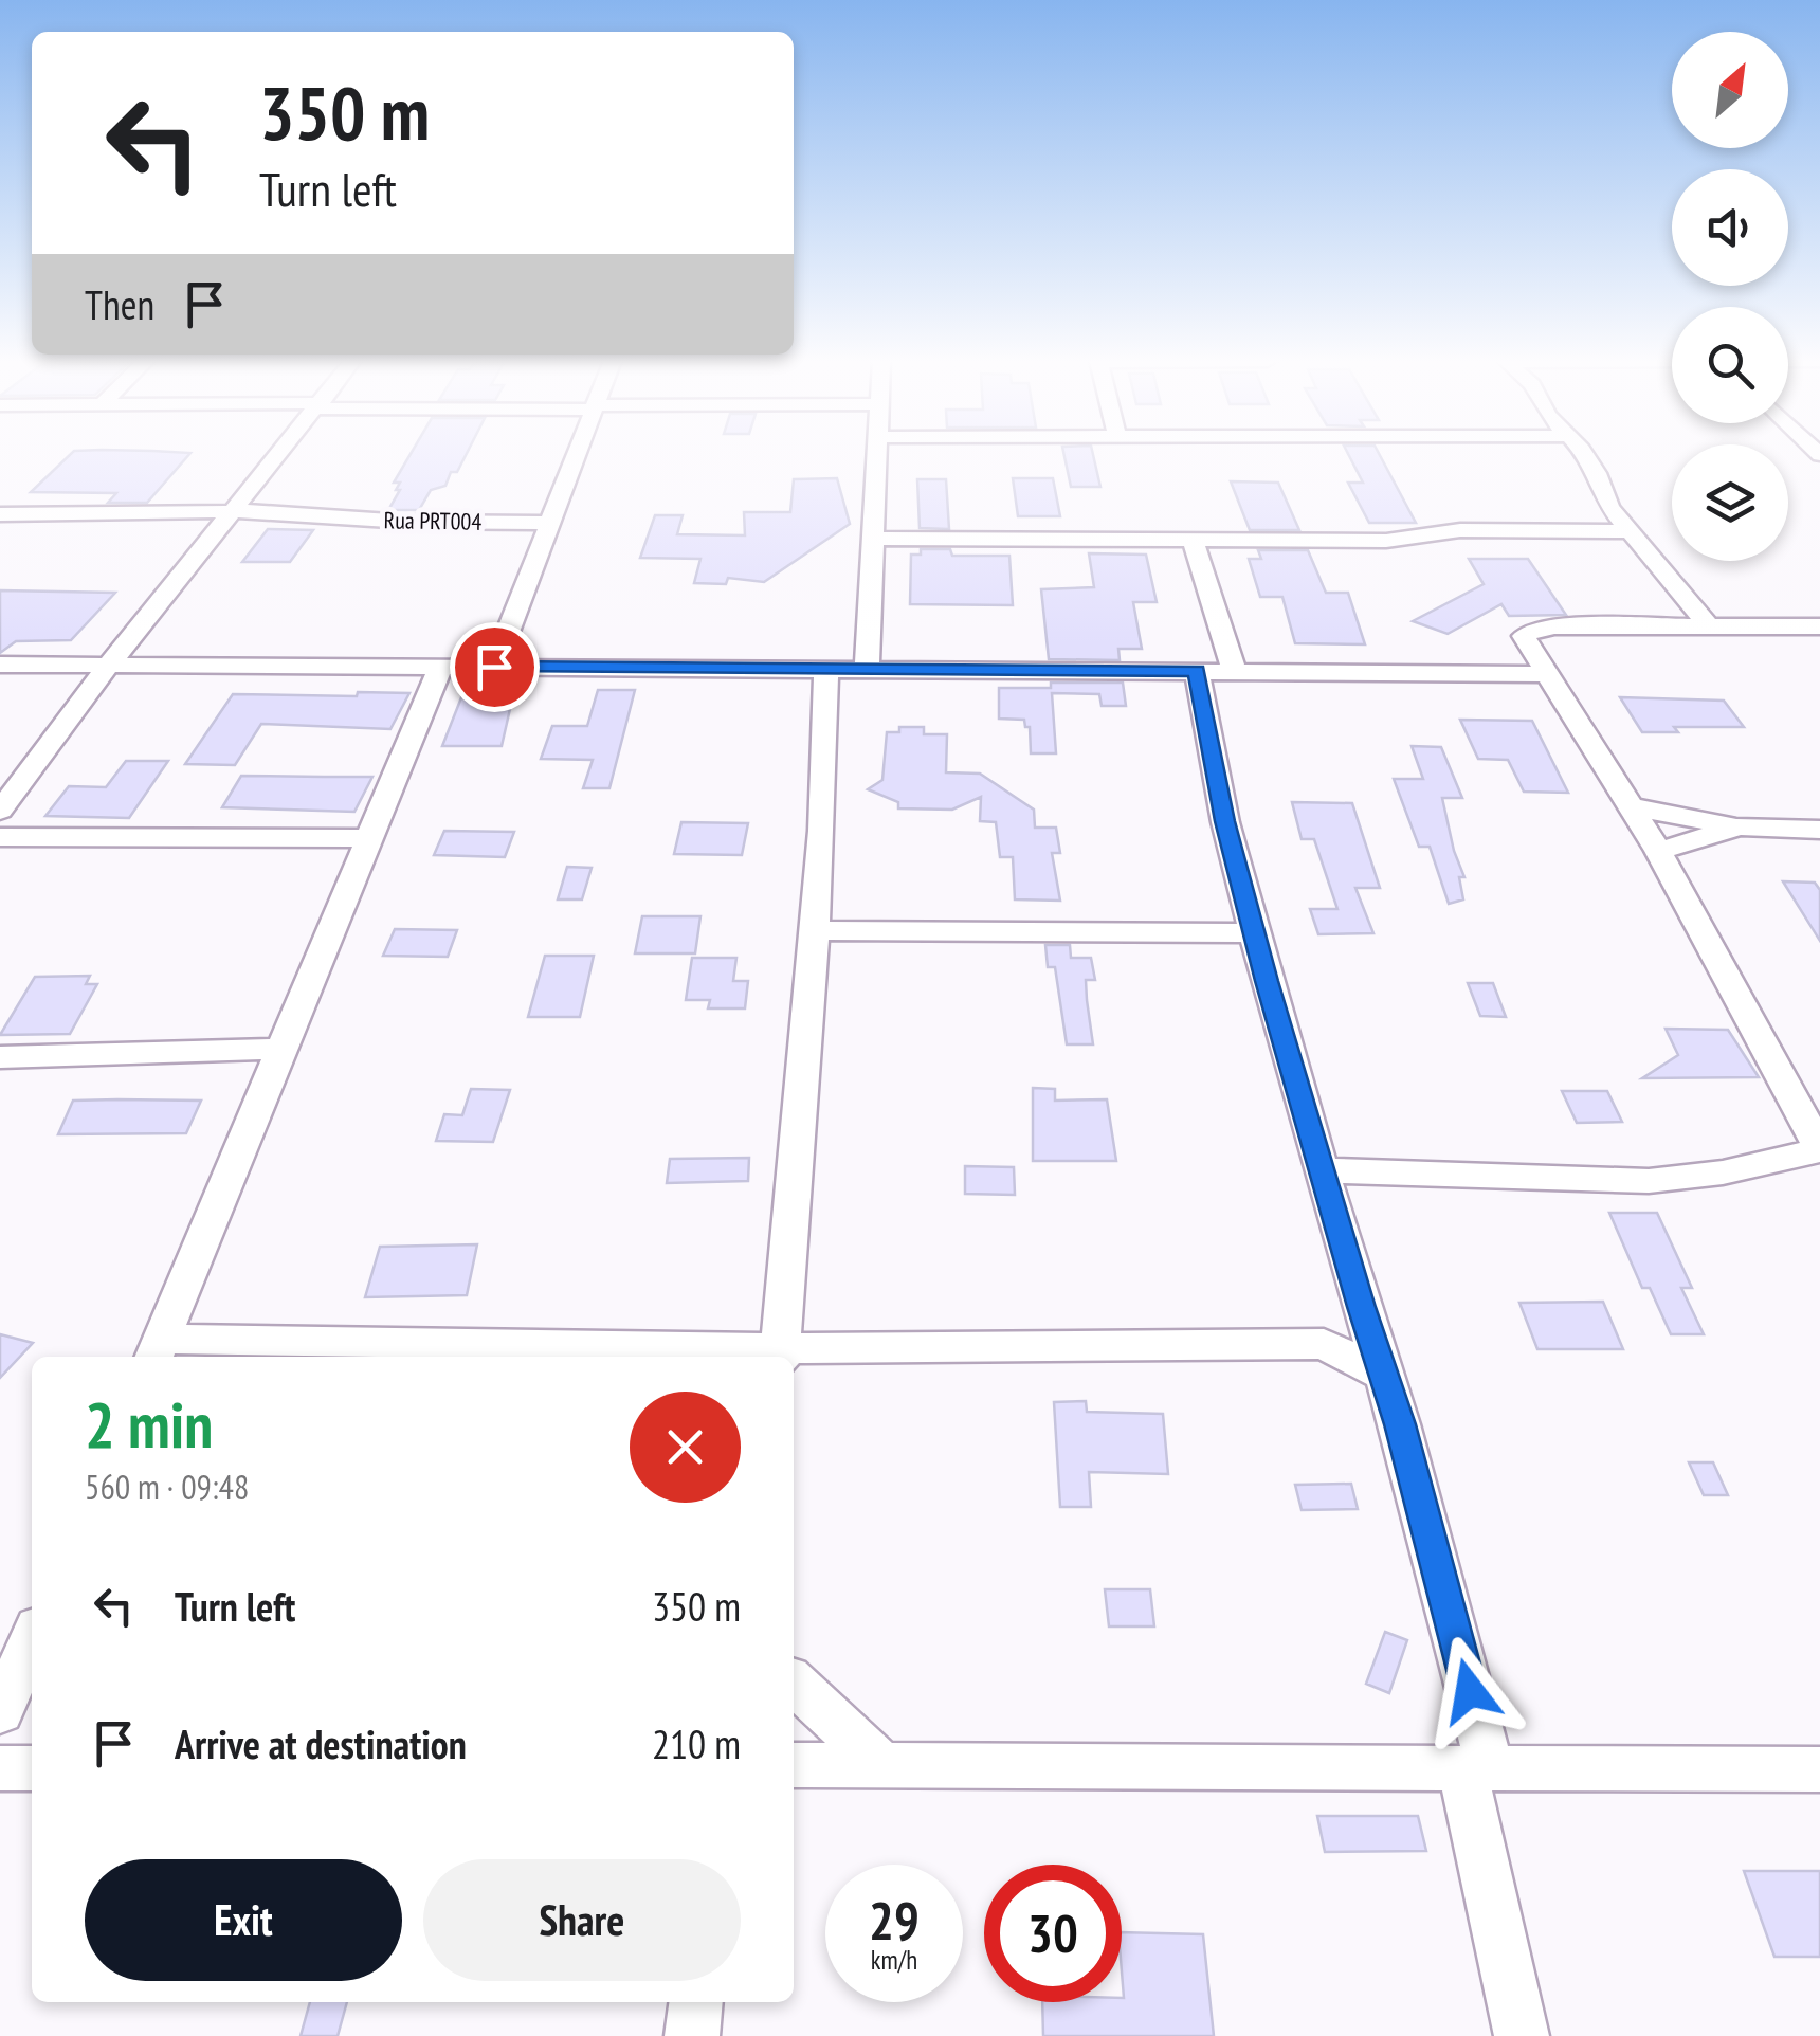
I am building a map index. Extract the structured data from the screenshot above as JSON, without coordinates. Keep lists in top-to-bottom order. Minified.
{"streets":{"street":["Rua PRT004"]},"north":"top right","page":{"turn":["350 m","Turn left"],"then":"Then","heading":["2 min","560 m · 09:48"],"list":[{"name":"Turn left","value":"350 m"},{"name":"Arrive at destination","value":"210 m"}],"buttons":["Exit","Share"],"speed":"29 km/h","limit":"30"}}
